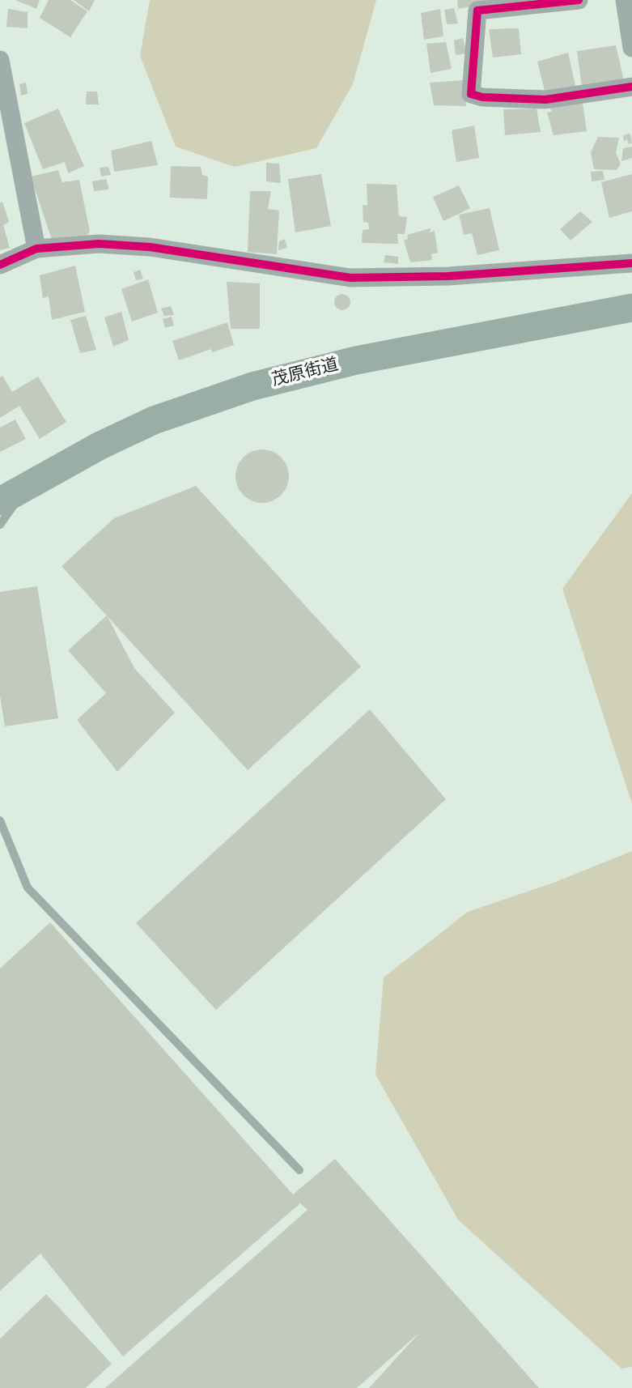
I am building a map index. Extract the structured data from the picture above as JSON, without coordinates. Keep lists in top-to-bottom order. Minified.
{"streets":{"main road":["茂原街道"]}}
